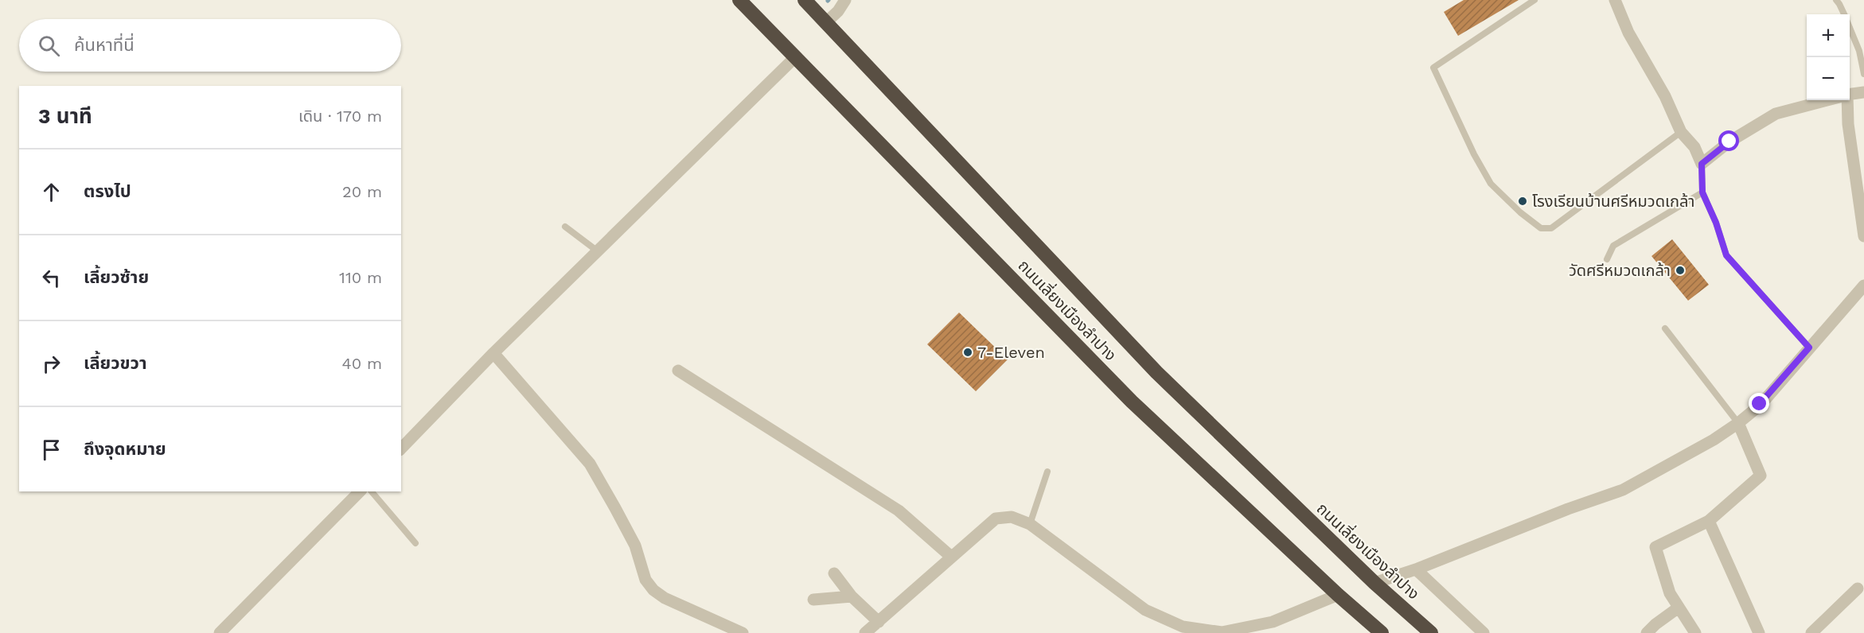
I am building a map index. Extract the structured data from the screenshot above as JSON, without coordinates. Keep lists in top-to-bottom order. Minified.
{"streets":{"highway":["ถนนเลี่ยงเมืองลำปาง"]},"places":["โรงเรียนบ้านศรีหมวดเกล้า","วัดศรีหมวดเกล้า","7-Eleven"],"page":{"map_buttons":["+","−"],"search":"ค้นหาที่นี่","heading":["3 นาที","เดิน · 170 m"],"list":[["ตรงไป","20 m"],["เลี้ยวซ้าย","110 m"],["เลี้ยวขวา","40 m"],"ถึงจุดหมาย"]}}
